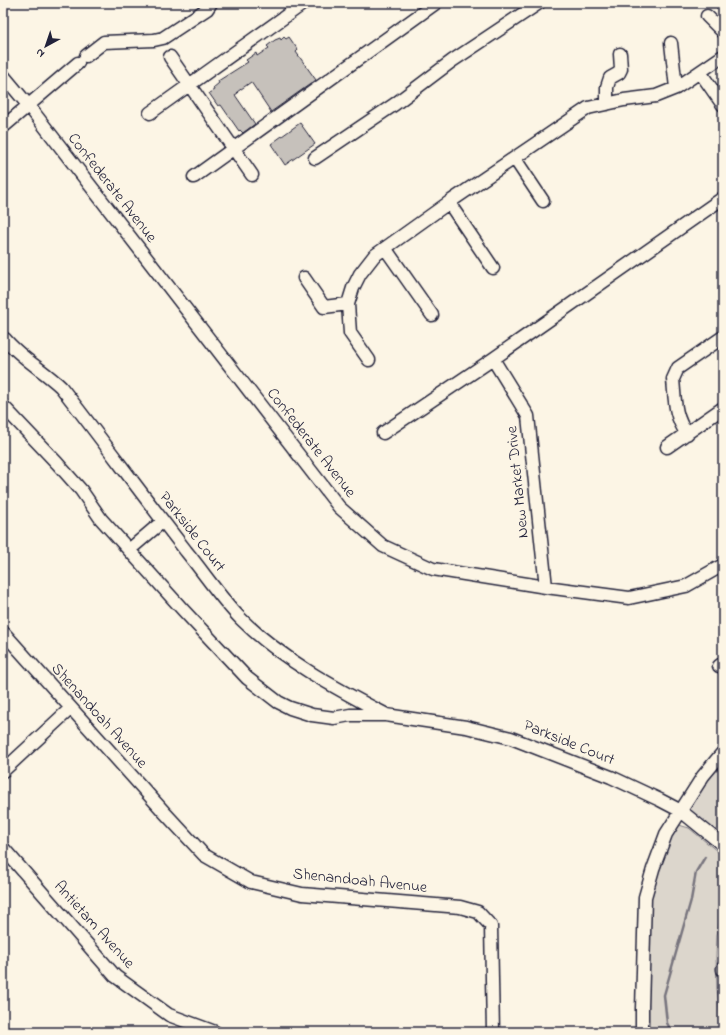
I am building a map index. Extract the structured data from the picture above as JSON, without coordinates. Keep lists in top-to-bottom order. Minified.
{"streets":{"street":["Confederate Avenue","New Market Drive","Parkside Court","Shenandoah Avenue","Antietam Avenue"]},"crossings":[["Confederate Avenue","New Market Drive"]],"north":"bottom left"}
